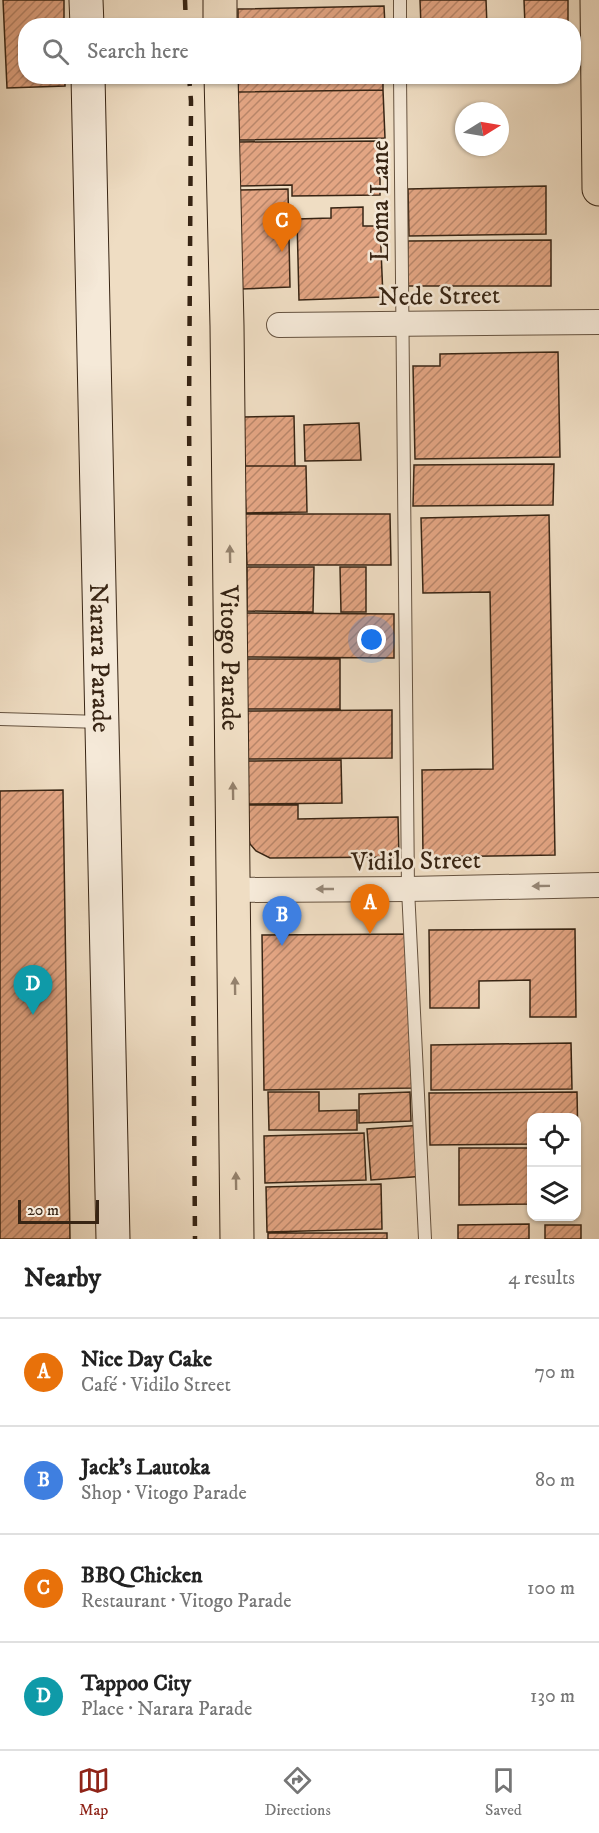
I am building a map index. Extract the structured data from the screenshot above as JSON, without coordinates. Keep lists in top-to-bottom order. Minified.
{"streets":{"main road":["Narara Parade","Vitogo Parade"],"street":["Nede Street","Vidilo Street"],"lane":["Loma Lane"]},"crossings":[["Loma Lane","Nede Street"],["Loma Lane","Vidilo Street"],["Vitogo Parade","Vidilo Street"]],"one_way":["Vitogo Parade","Vidilo Street"],"scale_bar":"20 m","north":"right","page":{"search":"Search here","pins":["C","A","B","D"],"scale":"20 m","heading":["Nearby","4 results"],"list":[{"mark":"A","name":"Nice Day Cake","note":"Café · Vidilo Street","value":"70 m"},{"mark":"B","name":"Jack's Lautoka","note":"Shop · Vitogo Parade","value":"80 m"},{"mark":"C","name":"BBQ Chicken","note":"Restaurant · Vitogo Parade","value":"100 m"},{"mark":"D","name":"Tappoo City","note":"Place · Narara Parade","value":"130 m"}],"nav":["Map","Directions","Saved"]}}
